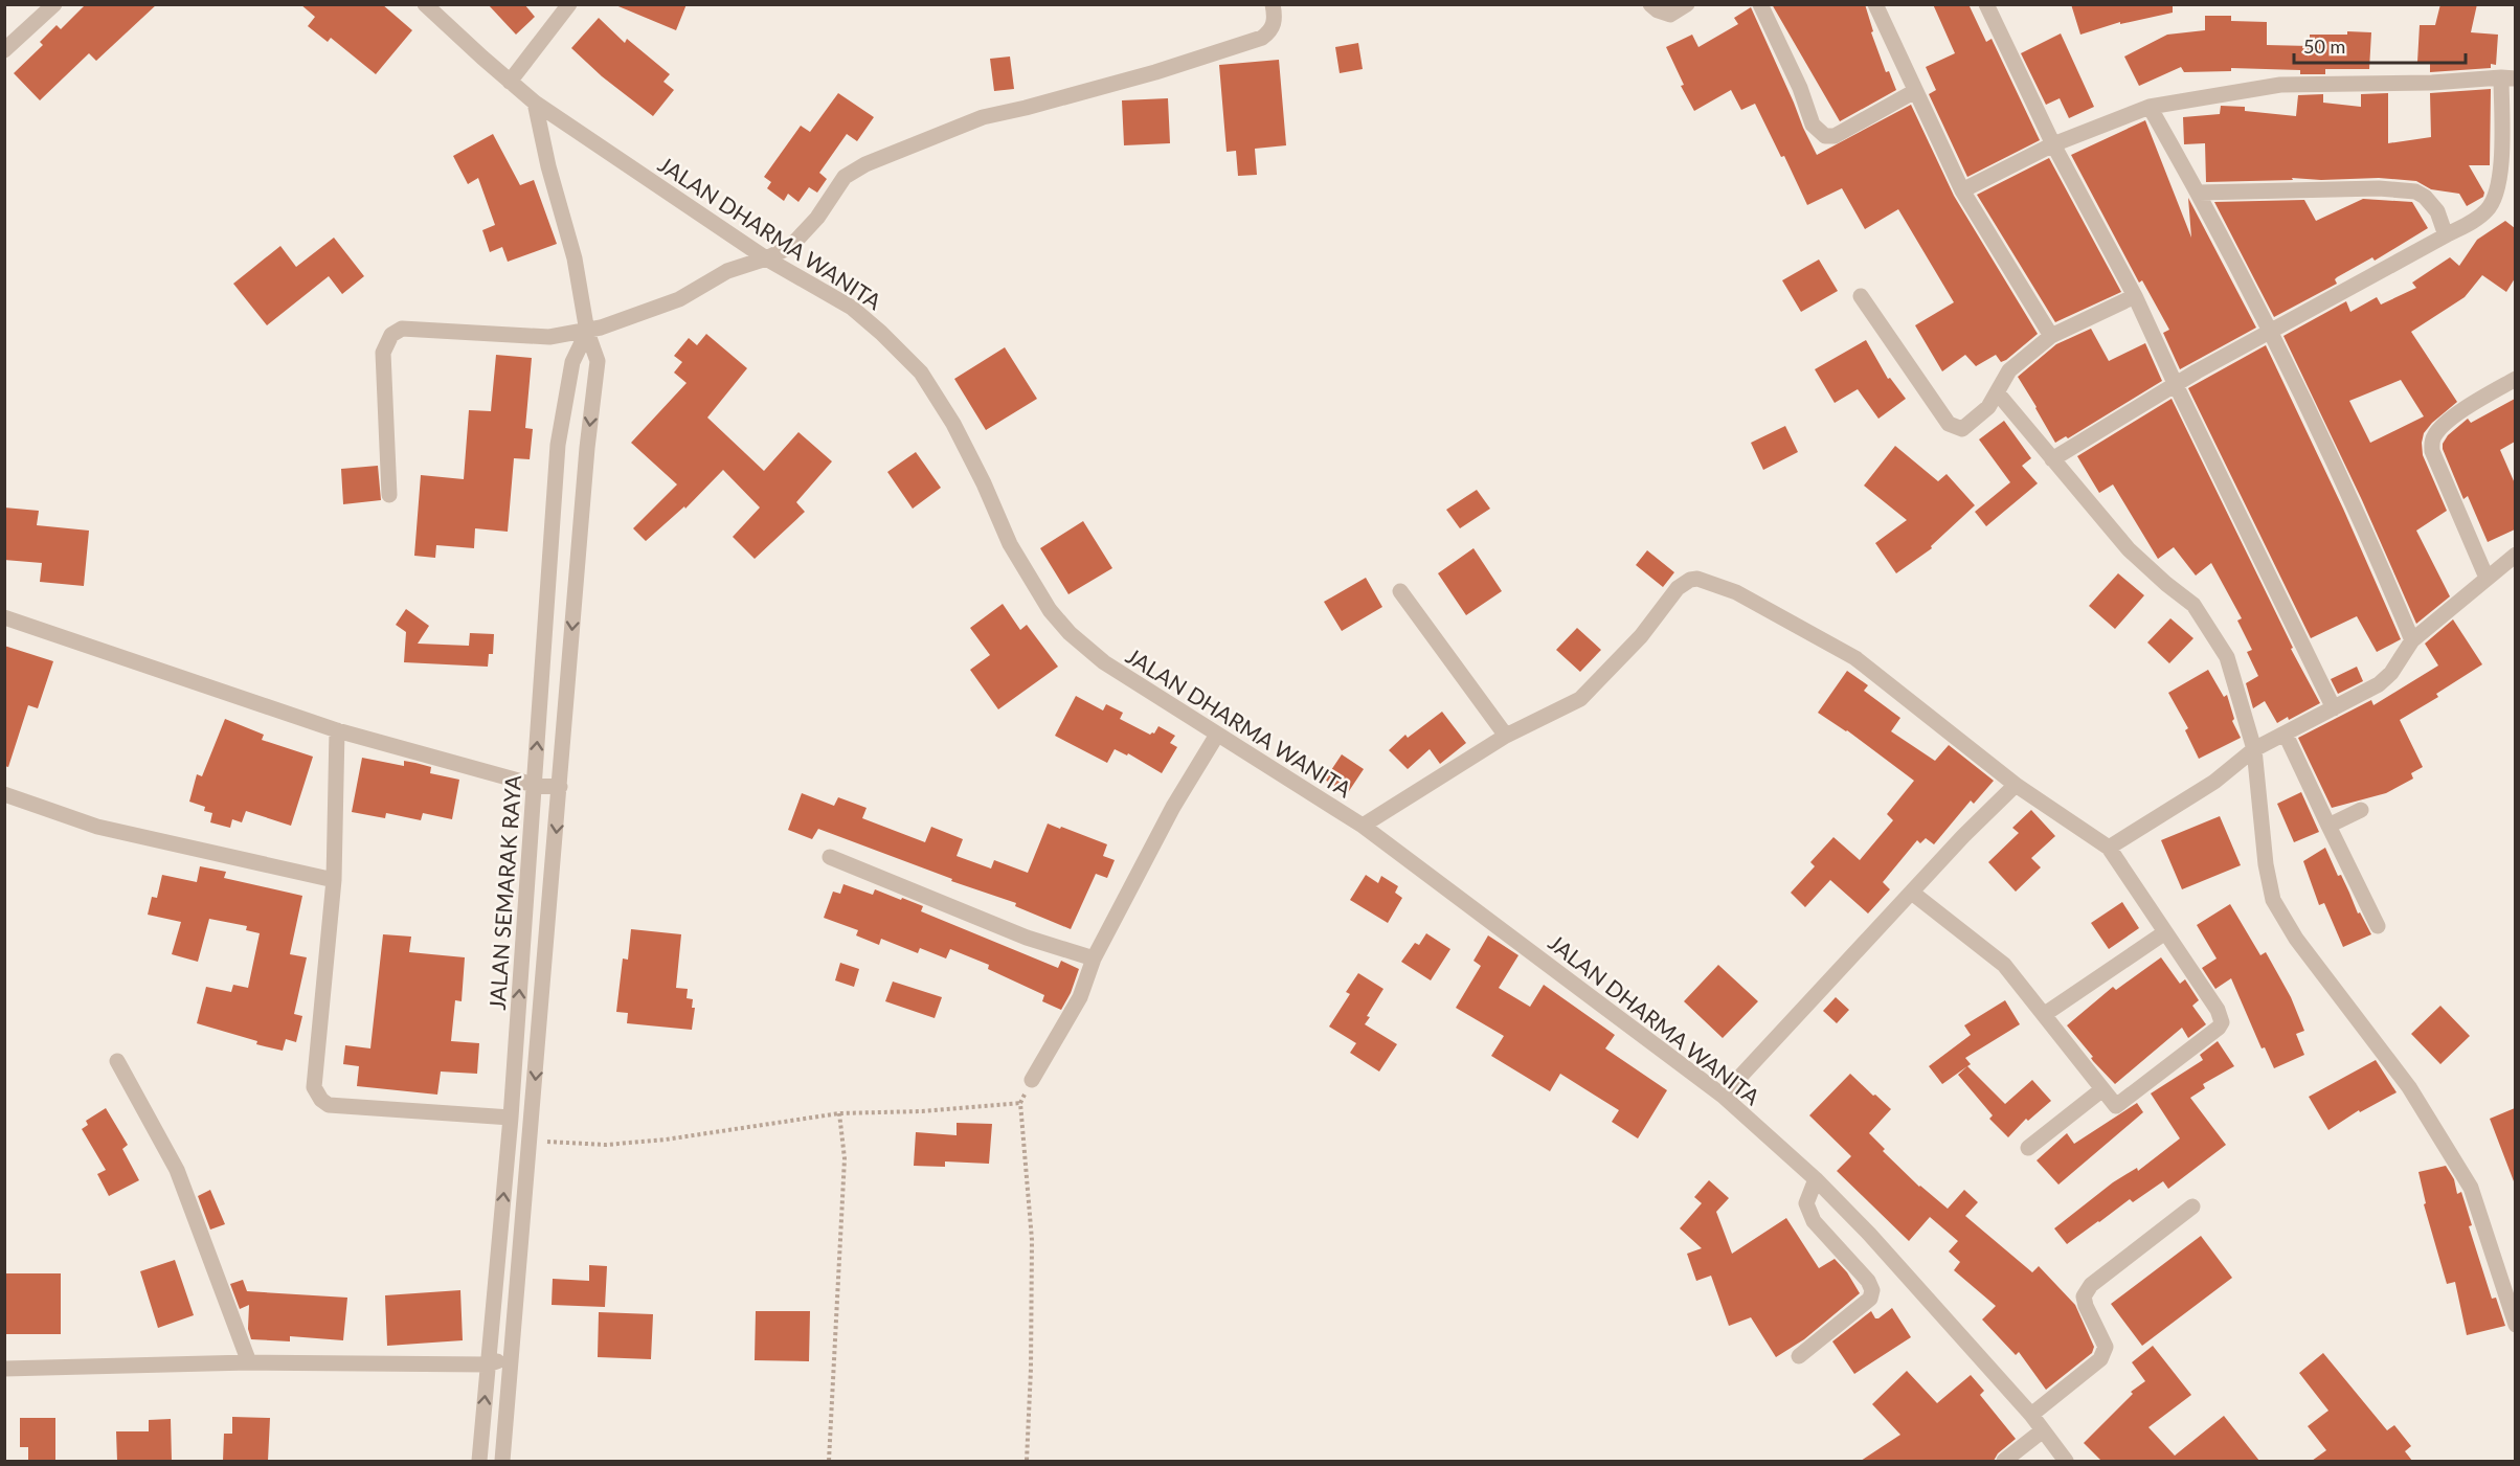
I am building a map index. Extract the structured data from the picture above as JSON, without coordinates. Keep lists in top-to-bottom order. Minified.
{"streets":{"street":["JALAN DHARMA WANITA","JALAN SEMARAK RAYA"]},"crossings":[["JALAN DHARMA WANITA","JALAN SEMARAK RAYA"]],"scale_bar":"50 m"}
